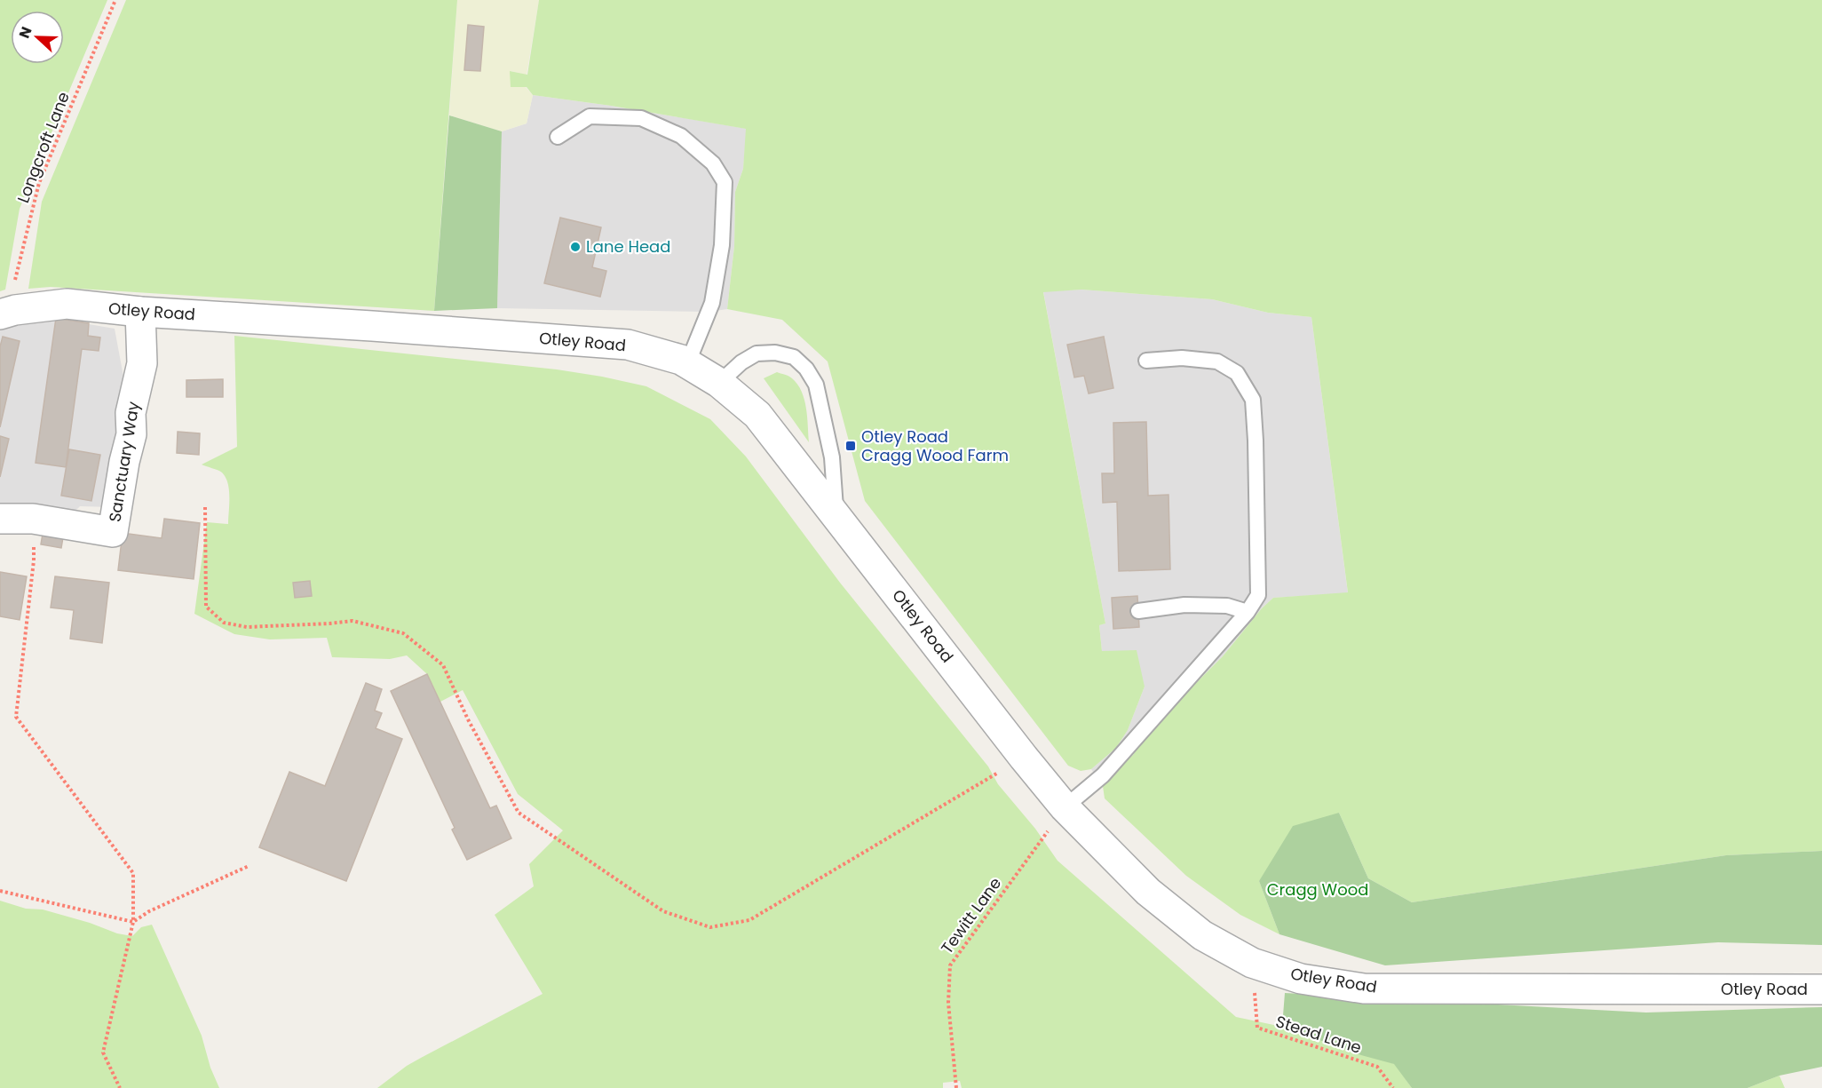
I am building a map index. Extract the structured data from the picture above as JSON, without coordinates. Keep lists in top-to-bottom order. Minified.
{"streets":{"street":["Otley Road","Sanctuary Way"],"path":["Longcroft Lane","Tewitt Lane","Stead Lane"]},"crossings":[["Longcroft Lane","Otley Road"],["Otley Road","Sanctuary Way"],["Otley Road","Tewitt Lane"],["Otley Road","Stead Lane"]],"parks":["Cragg Wood"],"places":{"other":["Lane Head"],"transit":["Otley Road Cragg Wood Farm"]},"north":"left"}
